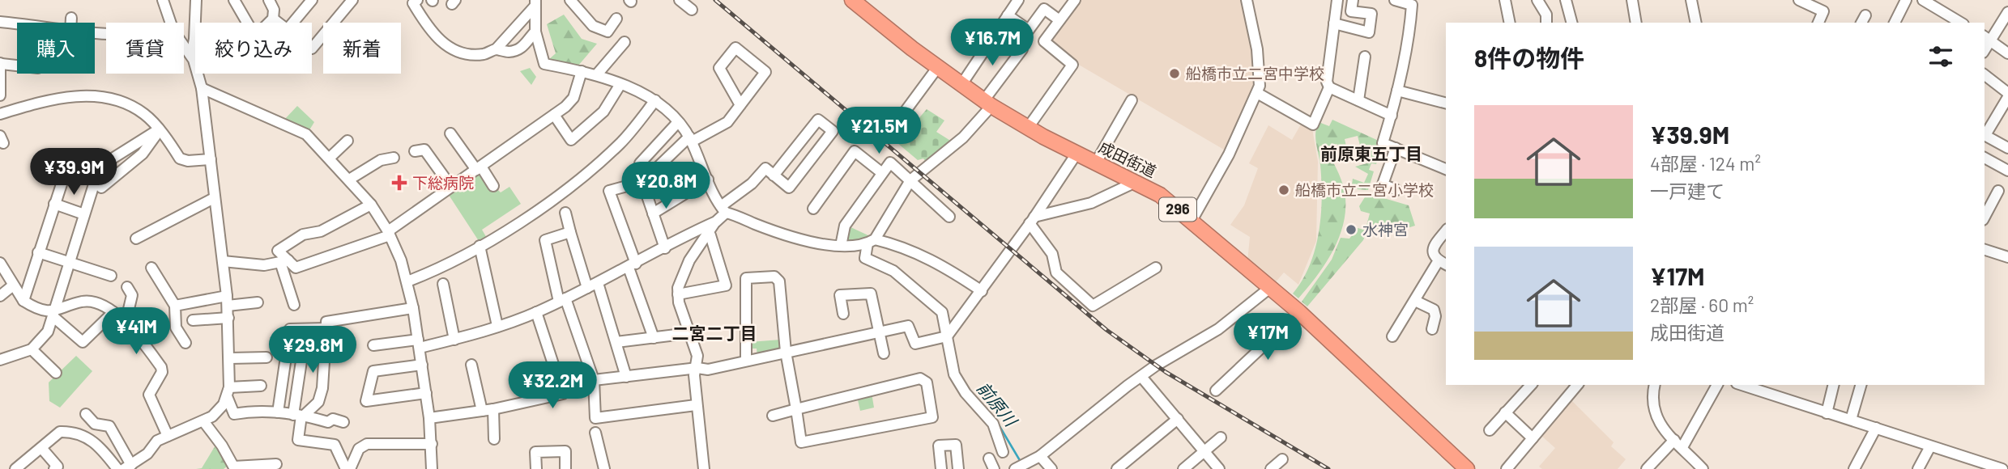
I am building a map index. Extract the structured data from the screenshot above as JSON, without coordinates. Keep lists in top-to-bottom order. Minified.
{"streets":{"highway":["成田街道","296"]},"districts":["前原東五丁目","二宮二丁目"],"water":["前原川"],"places":{"other":["船橋市立二宮中学校","船橋市立二宮小学校","水神宮"],"health":["下総病院"]},"page":{"price":["¥16.7M","¥21.5M","¥39.9M","¥20.8M","¥41M","¥17M","¥29.8M","¥32.2M"],"chip":["購入","賃貸","絞り込み","新着"],"heading":"8件の物件","list":[{"name":"¥39.9M","note":"4部屋 · 124 m² · 一戸建て"},{"name":"¥17M","note":"2部屋 · 60 m² · 成田街道"}]}}
